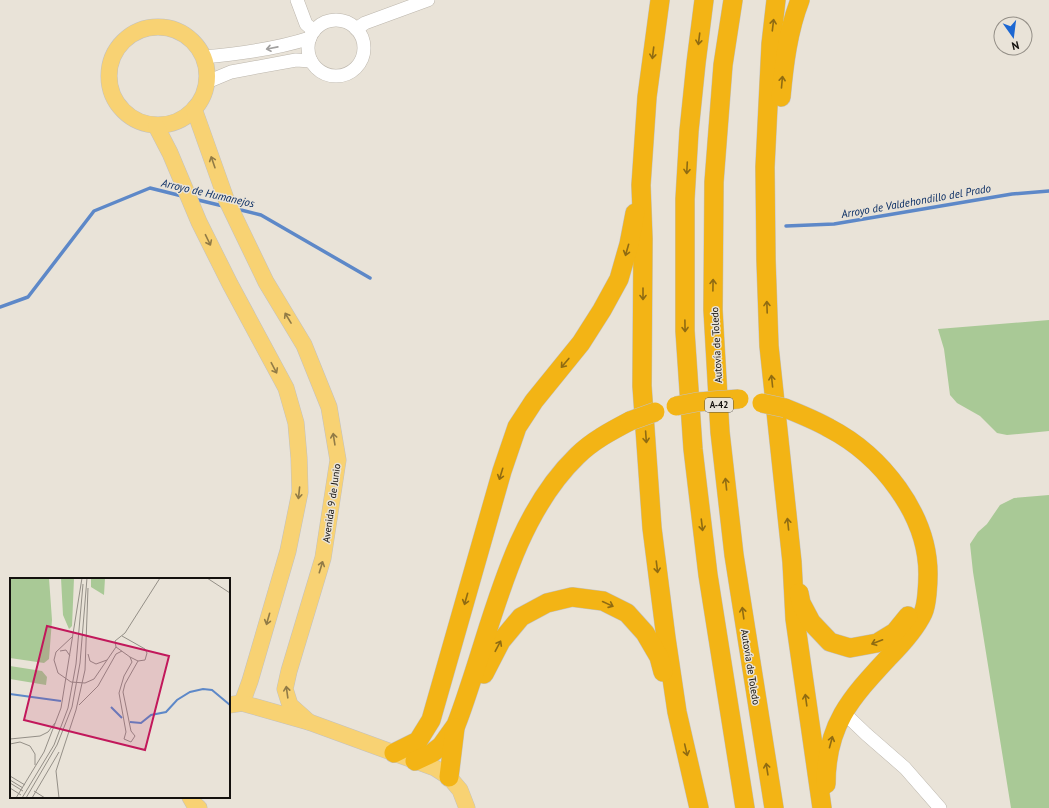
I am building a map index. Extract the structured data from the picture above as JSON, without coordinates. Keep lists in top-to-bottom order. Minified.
{"streets":{"highway":["Autovía de Toledo","A-42"],"main road":["Avenida 9 de Junio"]},"water":["Arroyo de Humanejos","Arroyo de Valdehondillo del Prado"],"north":"bottom"}
